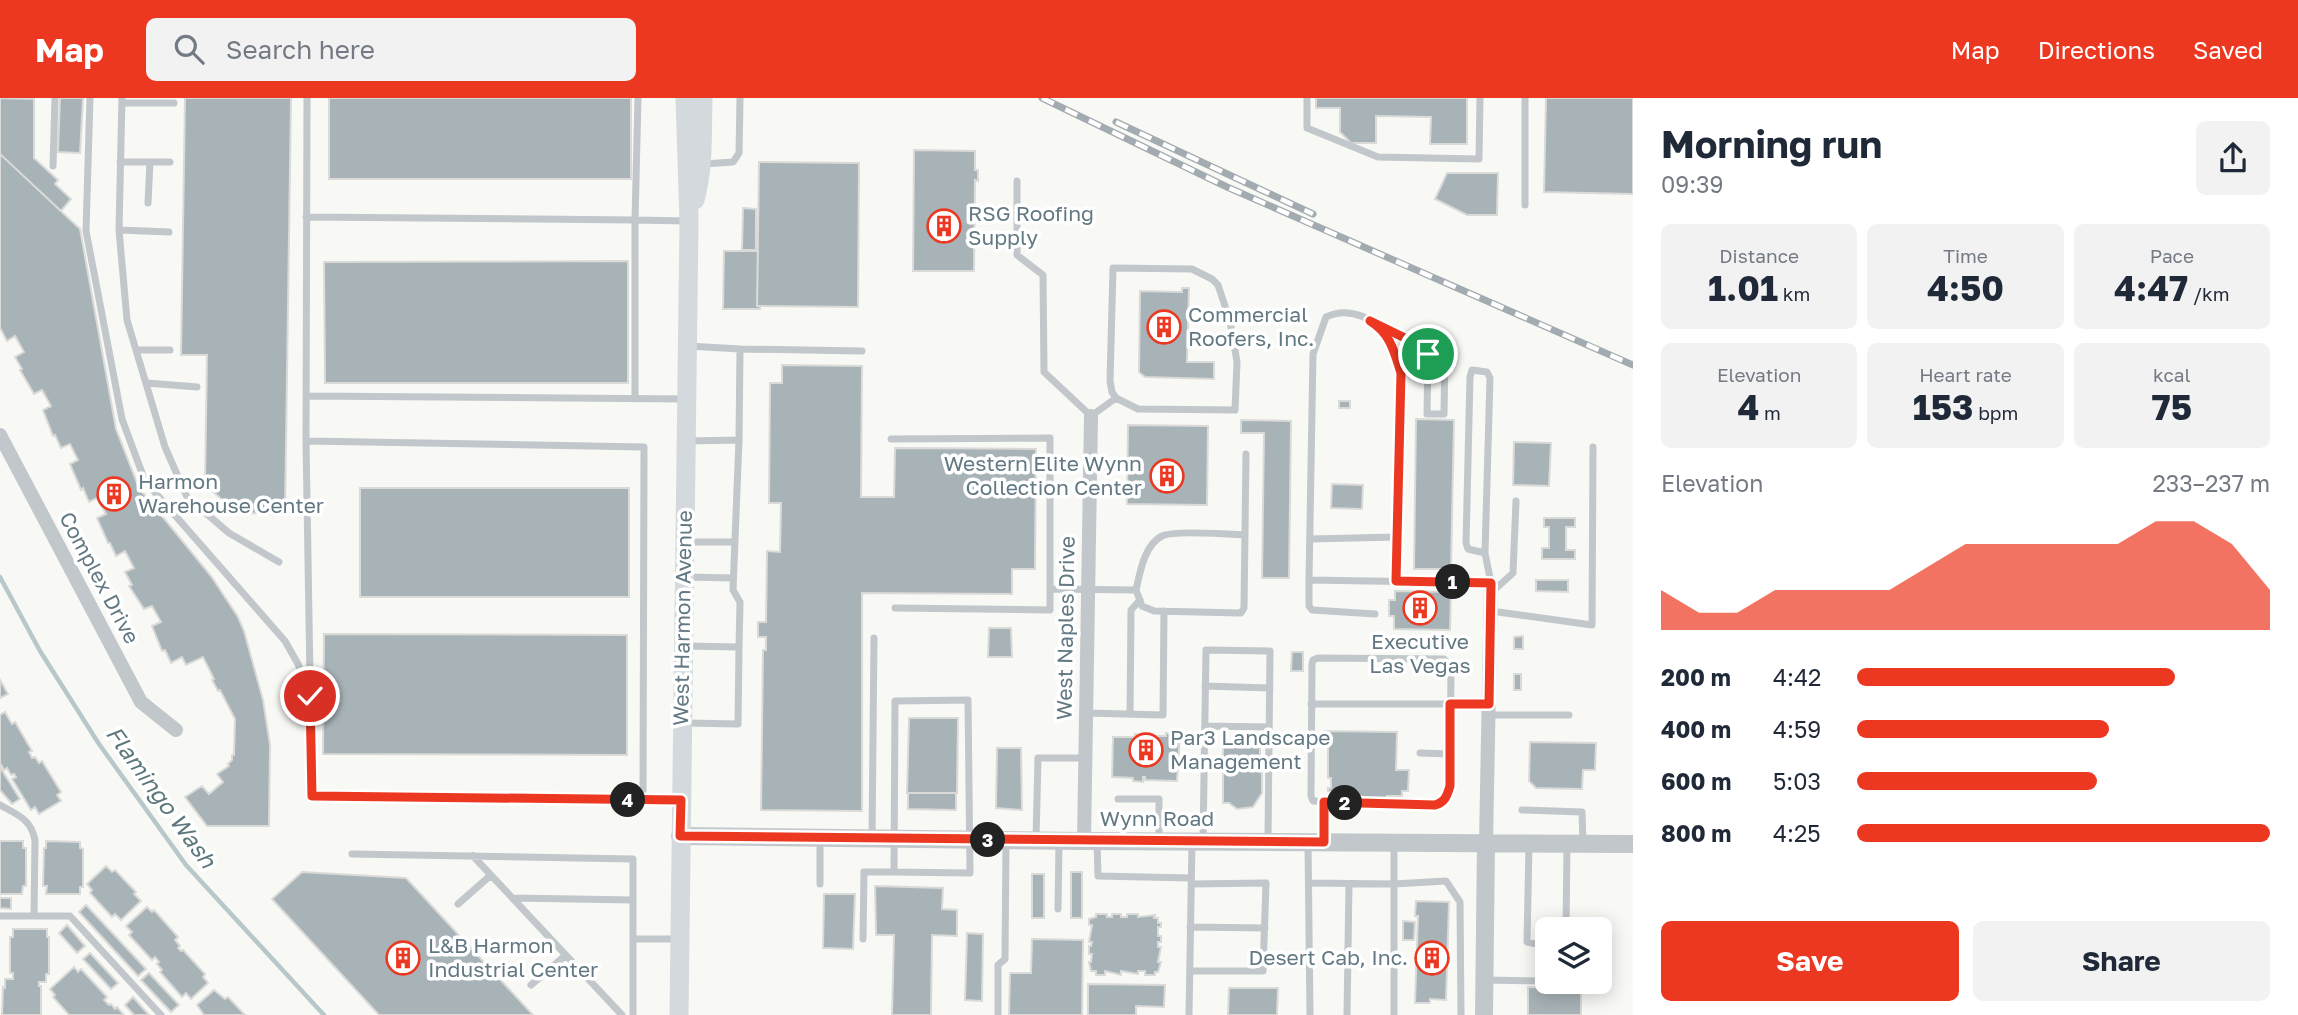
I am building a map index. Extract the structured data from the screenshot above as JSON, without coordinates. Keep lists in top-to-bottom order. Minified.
{"streets":{"main road":["West Harmon Avenue"],"street":["Complex Drive","West Naples Drive","Wynn Road"]},"crossings":[["West Harmon Avenue","Wynn Road"],["West Naples Drive","Wynn Road"]],"water":["Flamingo Wash"],"places":{"building":["RSG Roofing Supply","Commercial Roofers, Inc.","Western Elite Wynn Collection Center","Harmon Warehouse Center","Executive Las Vegas","Par3 Landscape Management","L&B Harmon Industrial Center","Desert Cab, Inc."]},"page":{"header":"Map","search":"Search here","nav":["Map","Directions","Saved"],"heading":["Morning run","09:39"],"stats":[["Distance","1.01 km"],["Time","4:50"],["Pace","4:47 /km"],["Elevation","4 m"],["Heart rate","153 bpm"],["kcal","75"]],"chart":["Elevation","233–237 m"],"pins":["1","4","2","3"],"list":[{"name":"200 m","note":"4:42"},{"name":"400 m","note":"4:59"},{"name":"600 m","note":"5:03"},{"name":"800 m","note":"4:25"}],"buttons":["Save","Share"]}}
